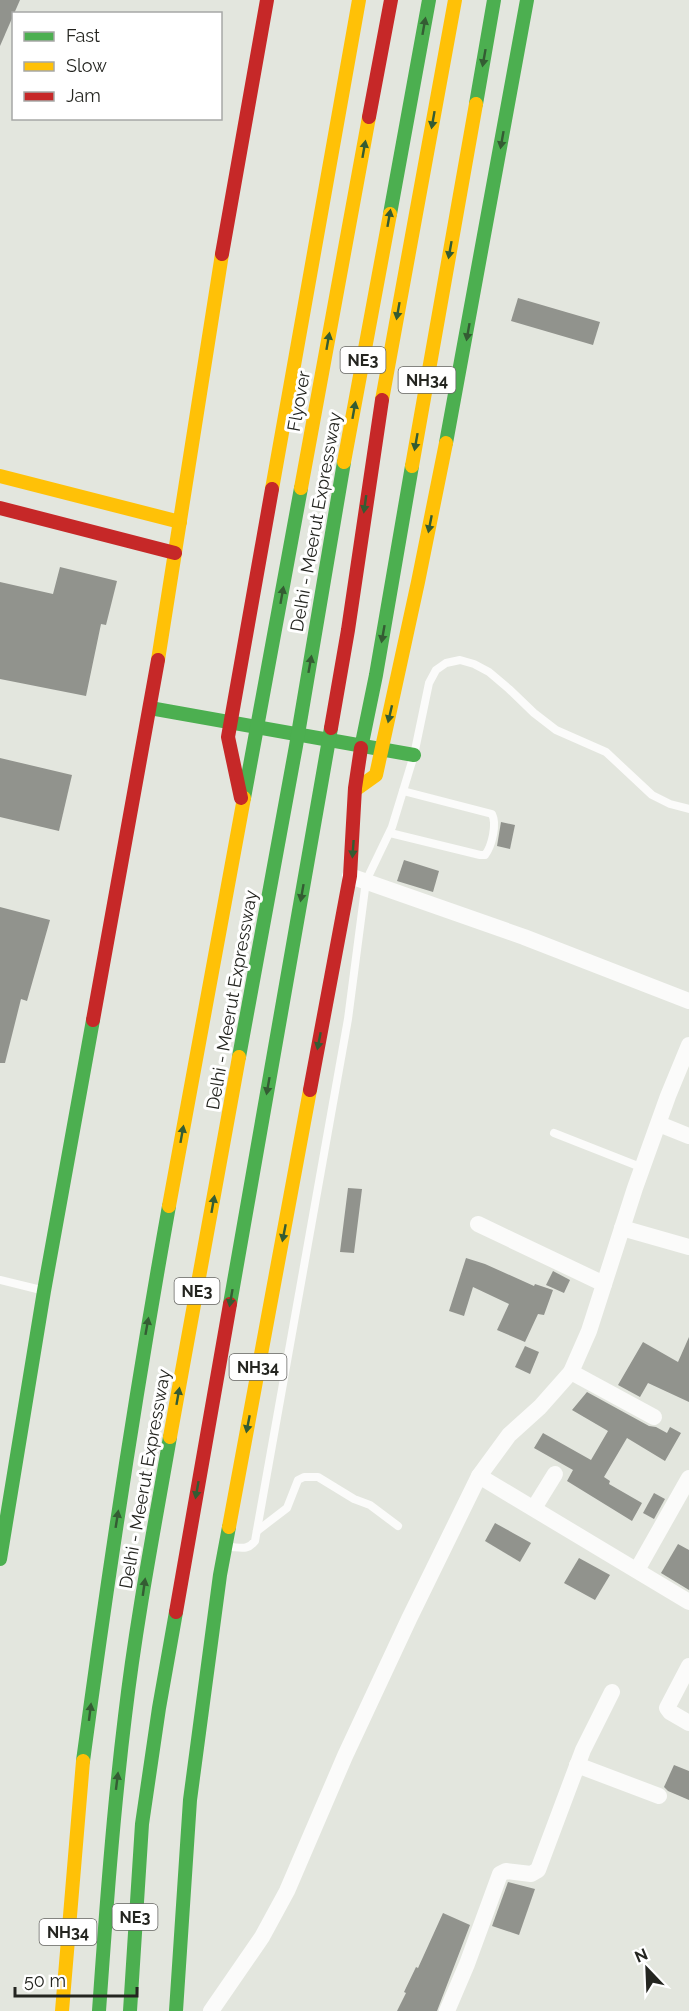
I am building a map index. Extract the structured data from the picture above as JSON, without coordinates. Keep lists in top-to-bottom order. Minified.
{"streets":{"main road":["NE3","NH34","Flyover","Delhi - Meerut Expressway"]},"crossings":[["NH34","Flyover"]],"legend":["Fast","Slow","Jam"],"scale_bar":"50 m","north":"top left"}
